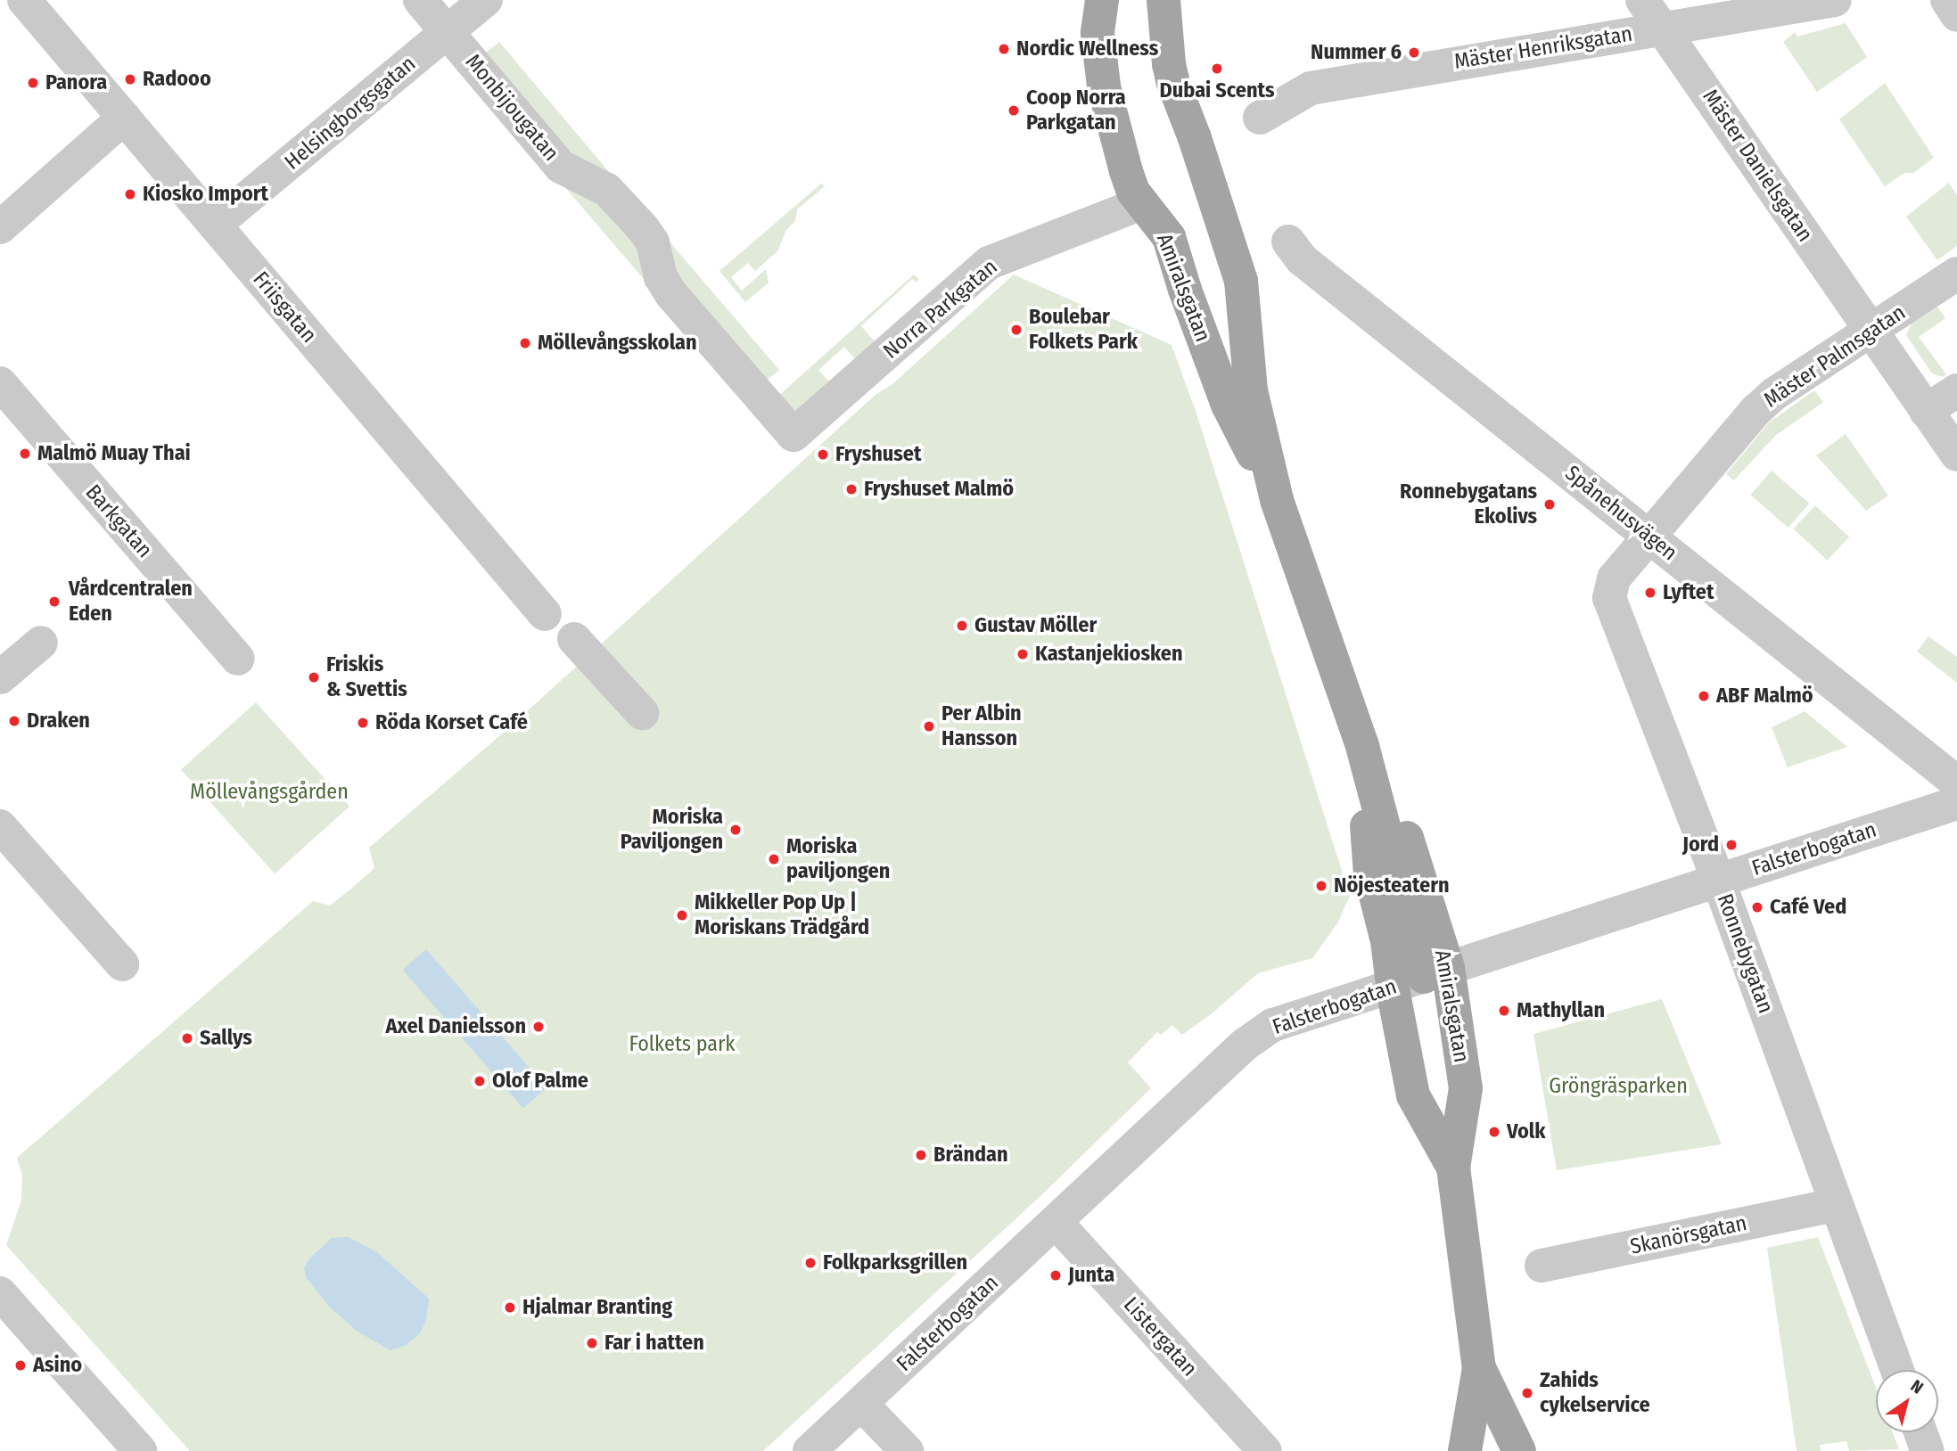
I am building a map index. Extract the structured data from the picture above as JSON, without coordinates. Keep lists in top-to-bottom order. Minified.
{"streets":{"main road":["Amiralsgatan"],"street":["Mäster Henriksgatan","Monbijougatan","Helsingborgsgatan","Mäster Danielsgatan","Friisgatan","Norra Parkgatan","Mäster Palmsgatan","Spånehusvägen","Barkgatan","Falsterbogatan","Ronnebygatan","Skanörsgatan","Listergatan"]},"crossings":[["Mäster Henriksgatan","Mäster Danielsgatan"],["Monbijougatan","Helsingborgsgatan"],["Monbijougatan","Norra Parkgatan"],["Helsingborgsgatan","Friisgatan"],["Mäster Danielsgatan","Mäster Palmsgatan"],["Amiralsgatan","Norra Parkgatan"],["Amiralsgatan","Falsterbogatan"],["Mäster Palmsgatan","Spånehusvägen"],["Mäster Palmsgatan","Ronnebygatan"],["Spånehusvägen","Ronnebygatan"],["Falsterbogatan","Ronnebygatan"],["Falsterbogatan","Listergatan"],["Ronnebygatan","Skanörsgatan"]],"parks":["Möllevångsgården","Folkets park","Gröngräsparken"],"places":["Nordic Wellness","Nummer 6","Dubai Scents","Radooo","Panora","Coop Norra Parkgatan","Kiosko Import","Boulebar Folkets Park","Möllevångsskolan","Malmö Muay Thai","Fryshuset","Fryshuset Malmö","Ronnebygatans Ekolivs","Lyftet","Vårdcentralen Eden","Gustav Möller","Kastanjekiosken","Friskis & Svettis","ABF Malmö","Draken","Röda Korset Café","Per Albin Hansson","Moriska Paviljongen","Jord","Moriska paviljongen","Nöjesteatern","Café Ved","Mikkeller Pop Up | Moriskans Trädgård","Mathyllan","Axel Danielsson","Sallys","Olof Palme","Volk","Brändan","Folkparksgrillen","Junta","Hjalmar Branting","Far i hatten","Asino","Zahids cykelservice"],"north":"top right"}
